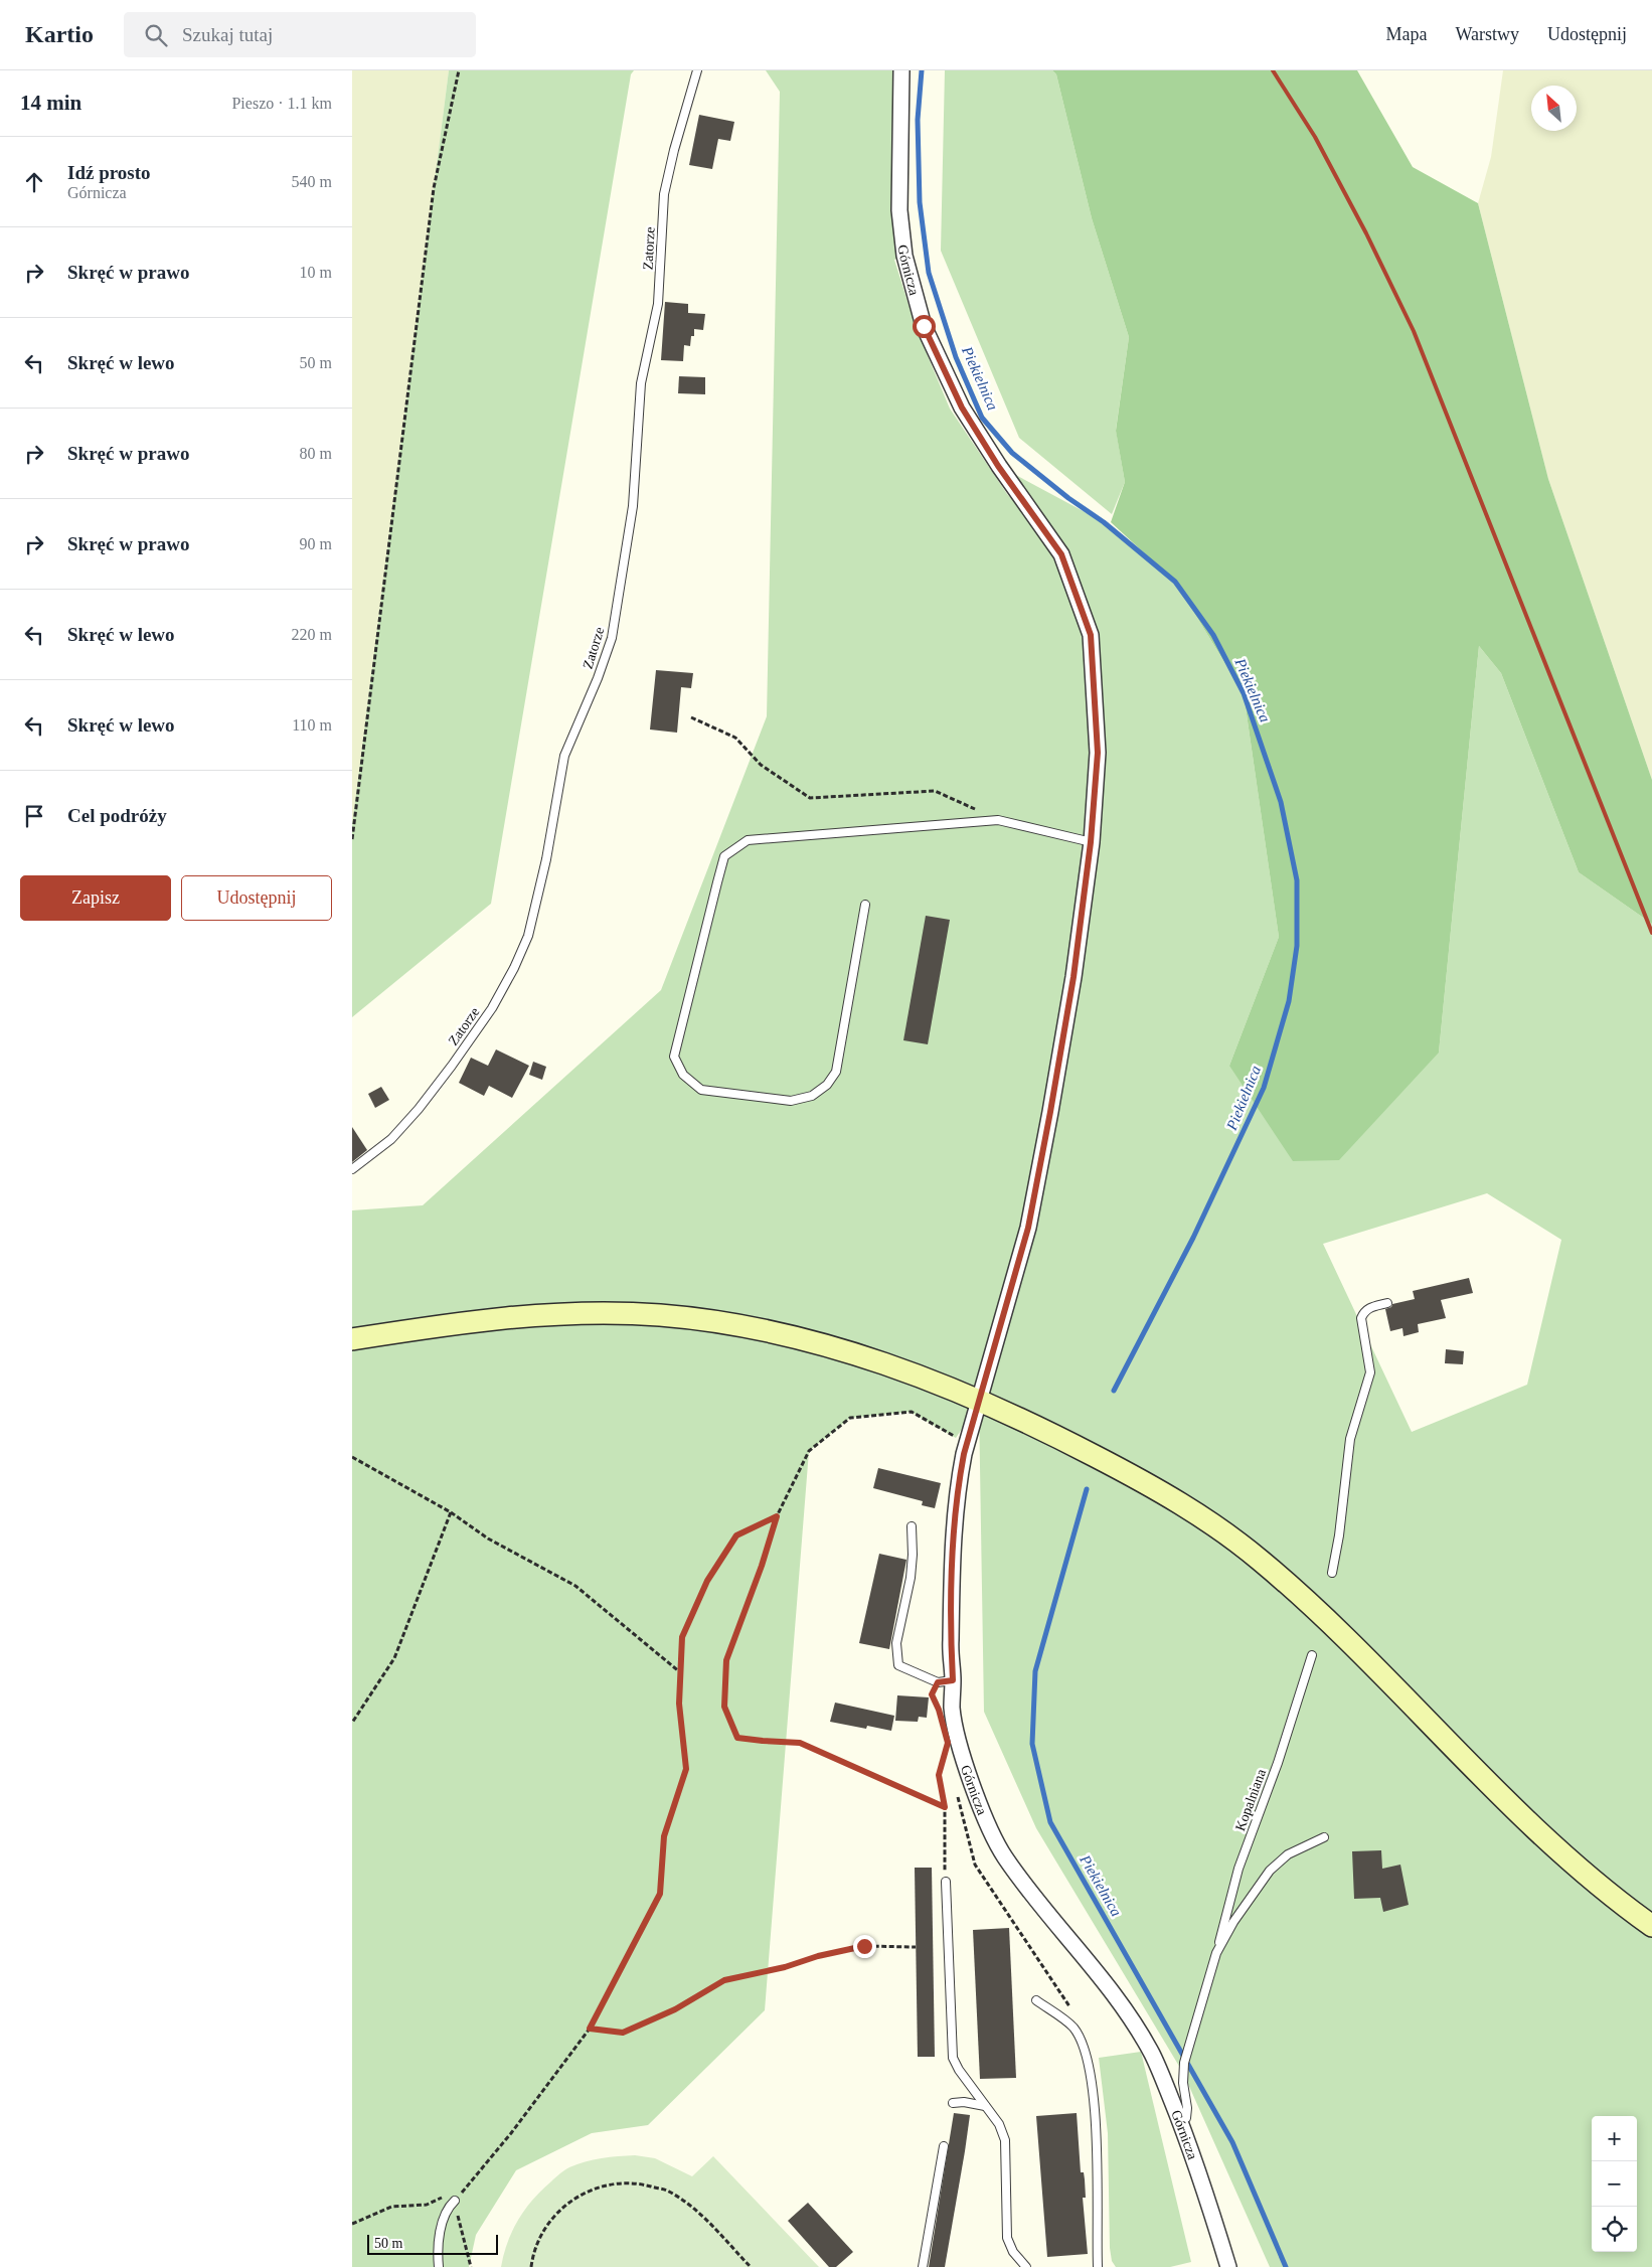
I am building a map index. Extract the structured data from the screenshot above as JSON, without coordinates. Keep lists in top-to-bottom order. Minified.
{"streets":{"street":["Górnicza"],"lane":["Zatorze","Kopalniana"]},"crossings":[["Górnicza","Kopalniana"]],"water":["Piekielnica"],"scale_bar":"50 m","north":"top left","page":{"header":"Kartio","search":"Szukaj tutaj","nav":["Mapa","Warstwy","Udostępnij"],"heading":["14 min","Pieszo · 1.1 km"],"list":[["Idź prosto","Górnicza","540 m"],["Skręć w prawo","10 m"],["Skręć w lewo","50 m"],["Skręć w prawo","80 m"],["Skręć w prawo","90 m"],["Skręć w lewo","220 m"],["Skręć w lewo","110 m"],"Cel podróży"],"buttons":["Zapisz","Udostępnij"],"map_buttons":["+","−"],"scale":"50 m"}}
